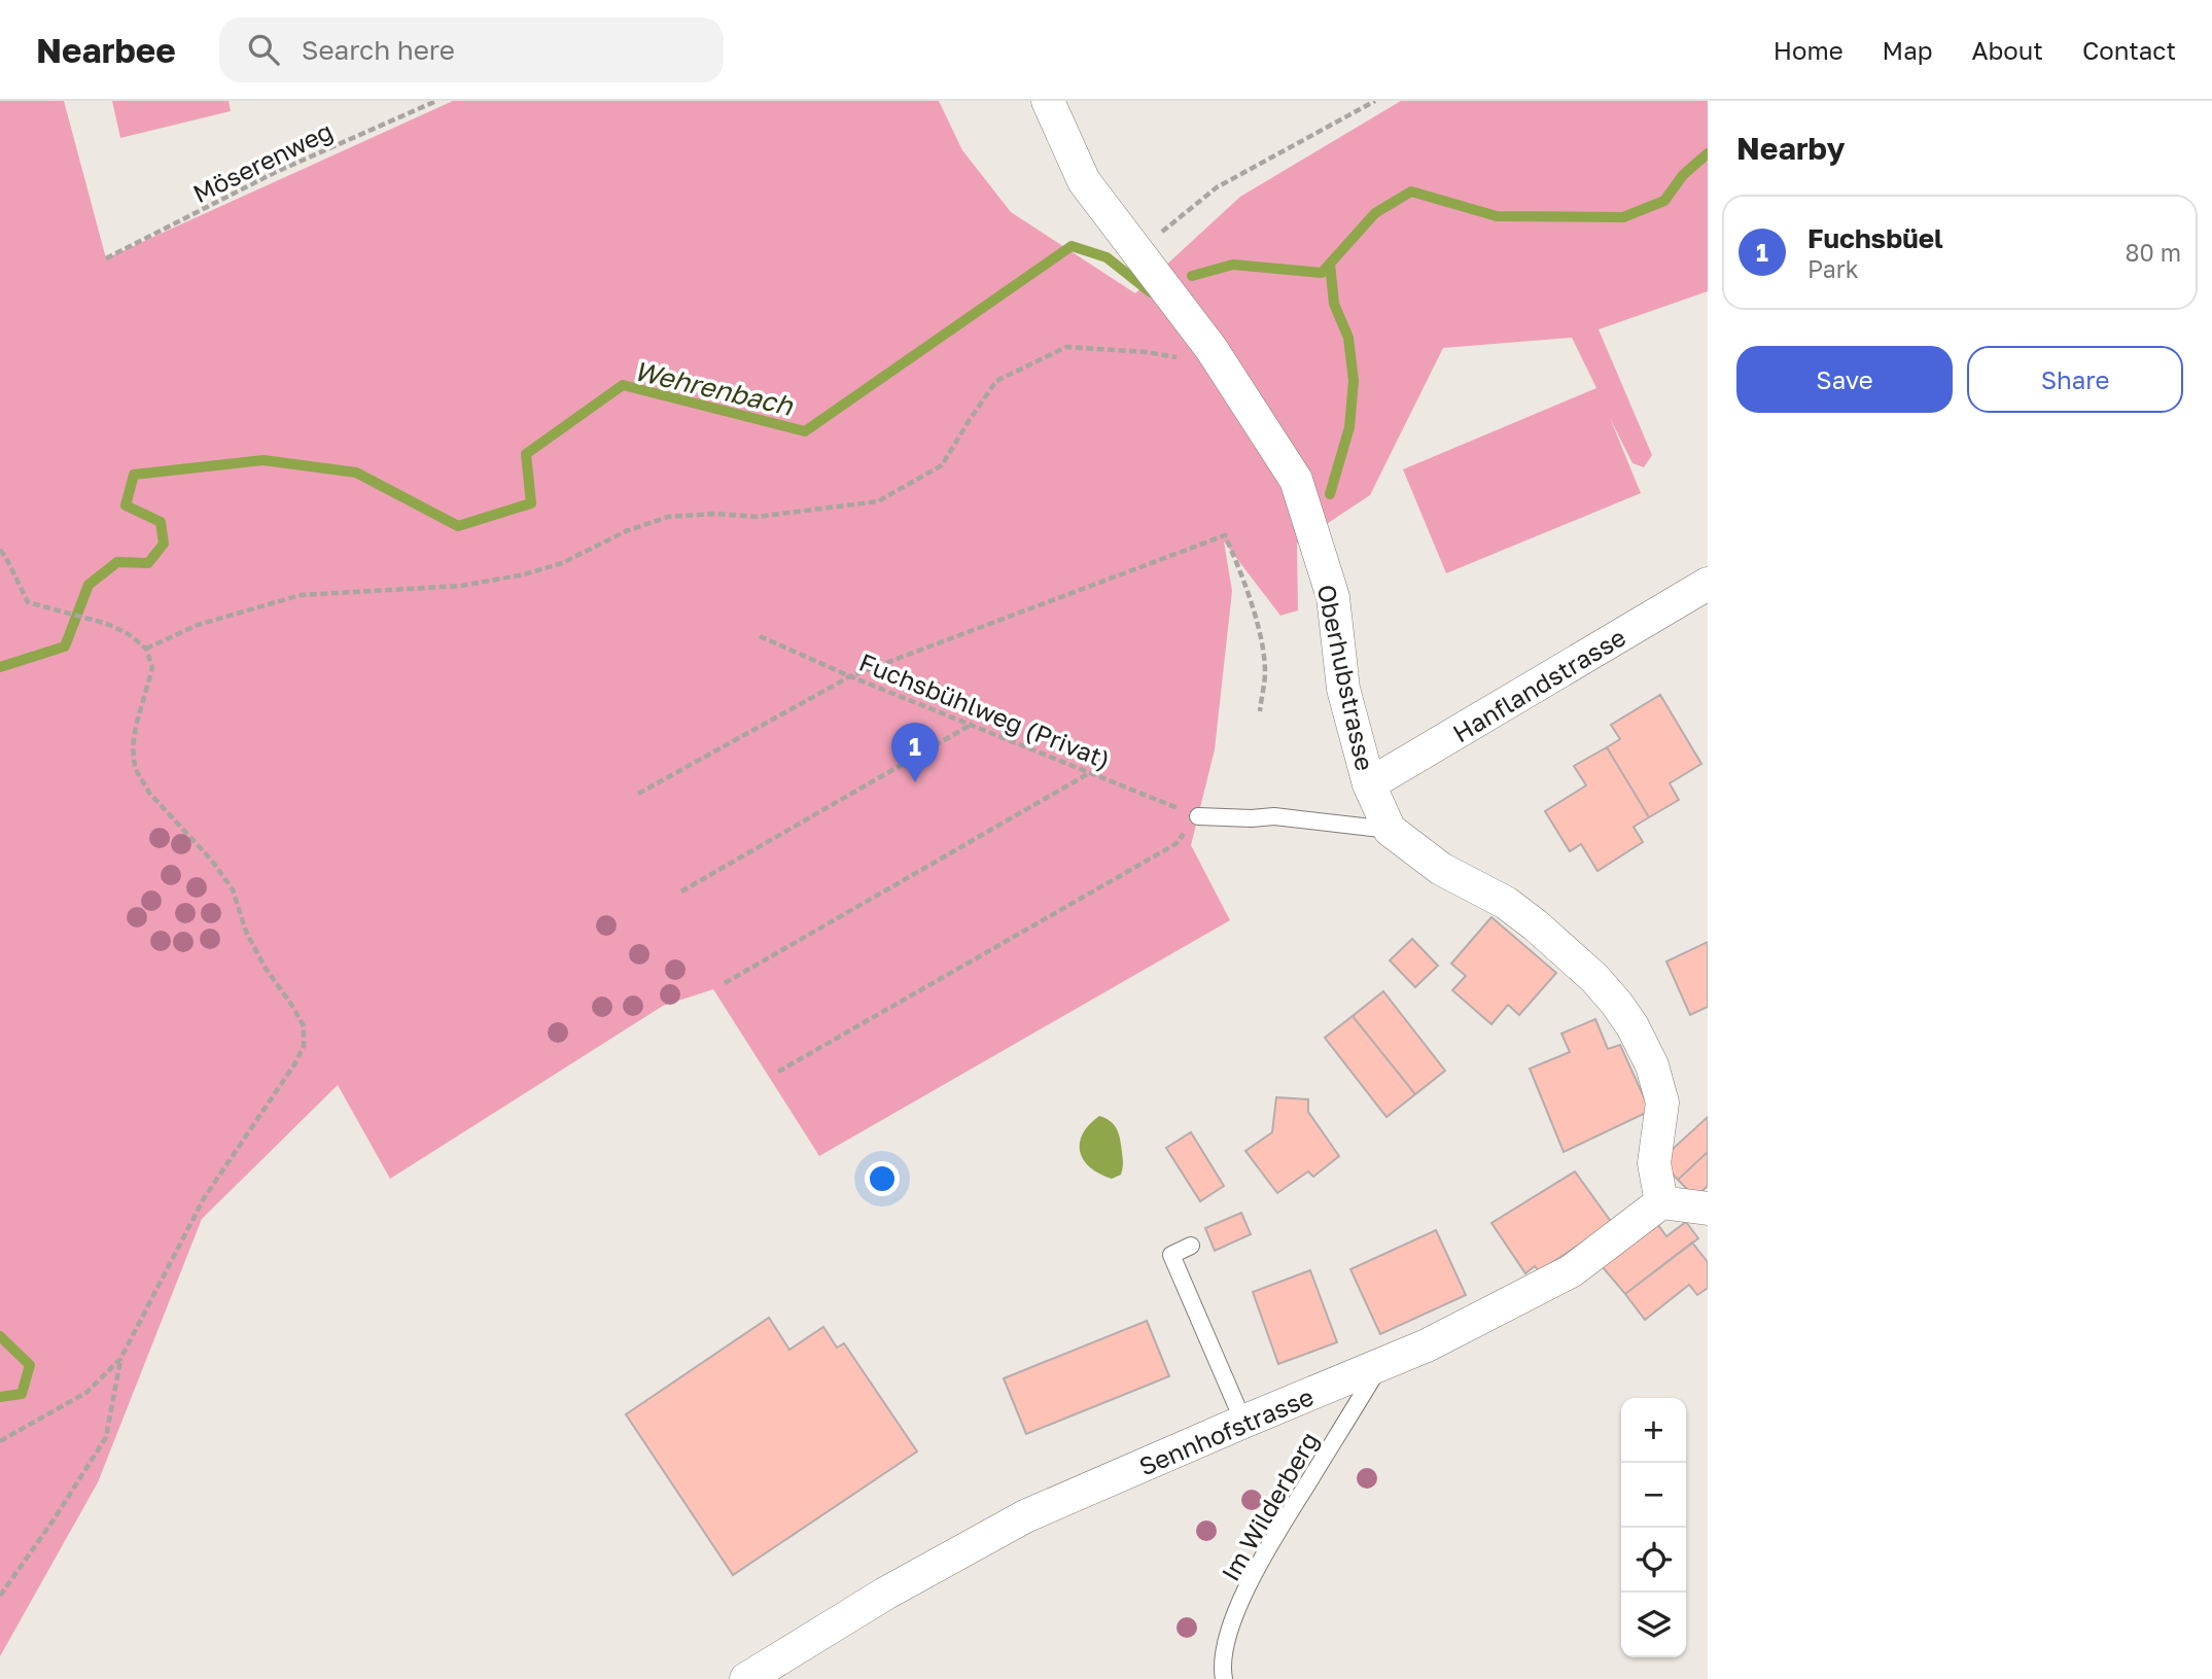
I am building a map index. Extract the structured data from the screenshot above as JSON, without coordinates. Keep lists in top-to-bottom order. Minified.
{"streets":{"street":["Oberhubstrasse","Hanflandstrasse","Sennhofstrasse"],"lane":["Im Wilderberg"],"path":["Möserenweg","Fuchsbühlweg (Privat)"]},"crossings":[["Oberhubstrasse","Hanflandstrasse"],["Oberhubstrasse","Sennhofstrasse"],["Sennhofstrasse","Im Wilderberg"]],"water":["Wehrenbach"],"page":{"header":"Nearbee","search":"Search here","nav":["Home","Map","About","Contact"],"heading":"Nearby","list":[{"mark":"1","name":"Fuchsbüel","note":"Park","value":"80 m"}],"buttons":["Save","Share"],"pins":"1","map_buttons":["+","−"]}}
